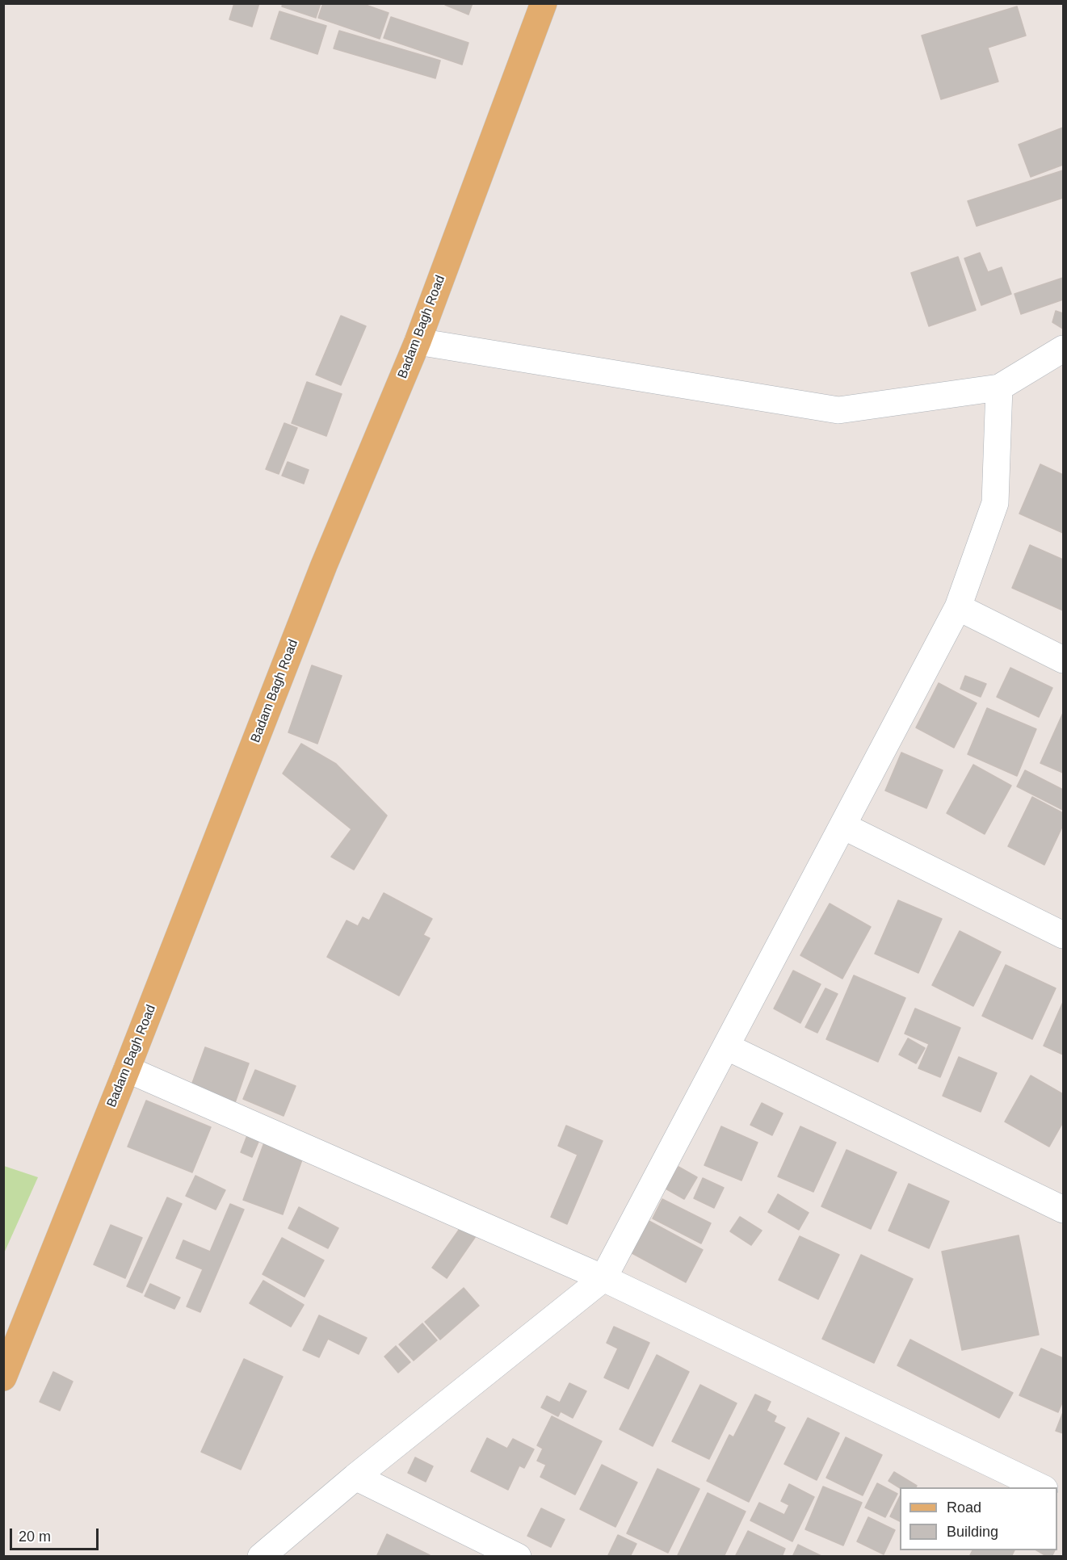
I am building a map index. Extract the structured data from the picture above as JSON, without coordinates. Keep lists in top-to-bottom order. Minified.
{"streets":{"main road":["Badam Bagh Road"]},"legend":["Road","Building"],"scale_bar":"20 m"}
